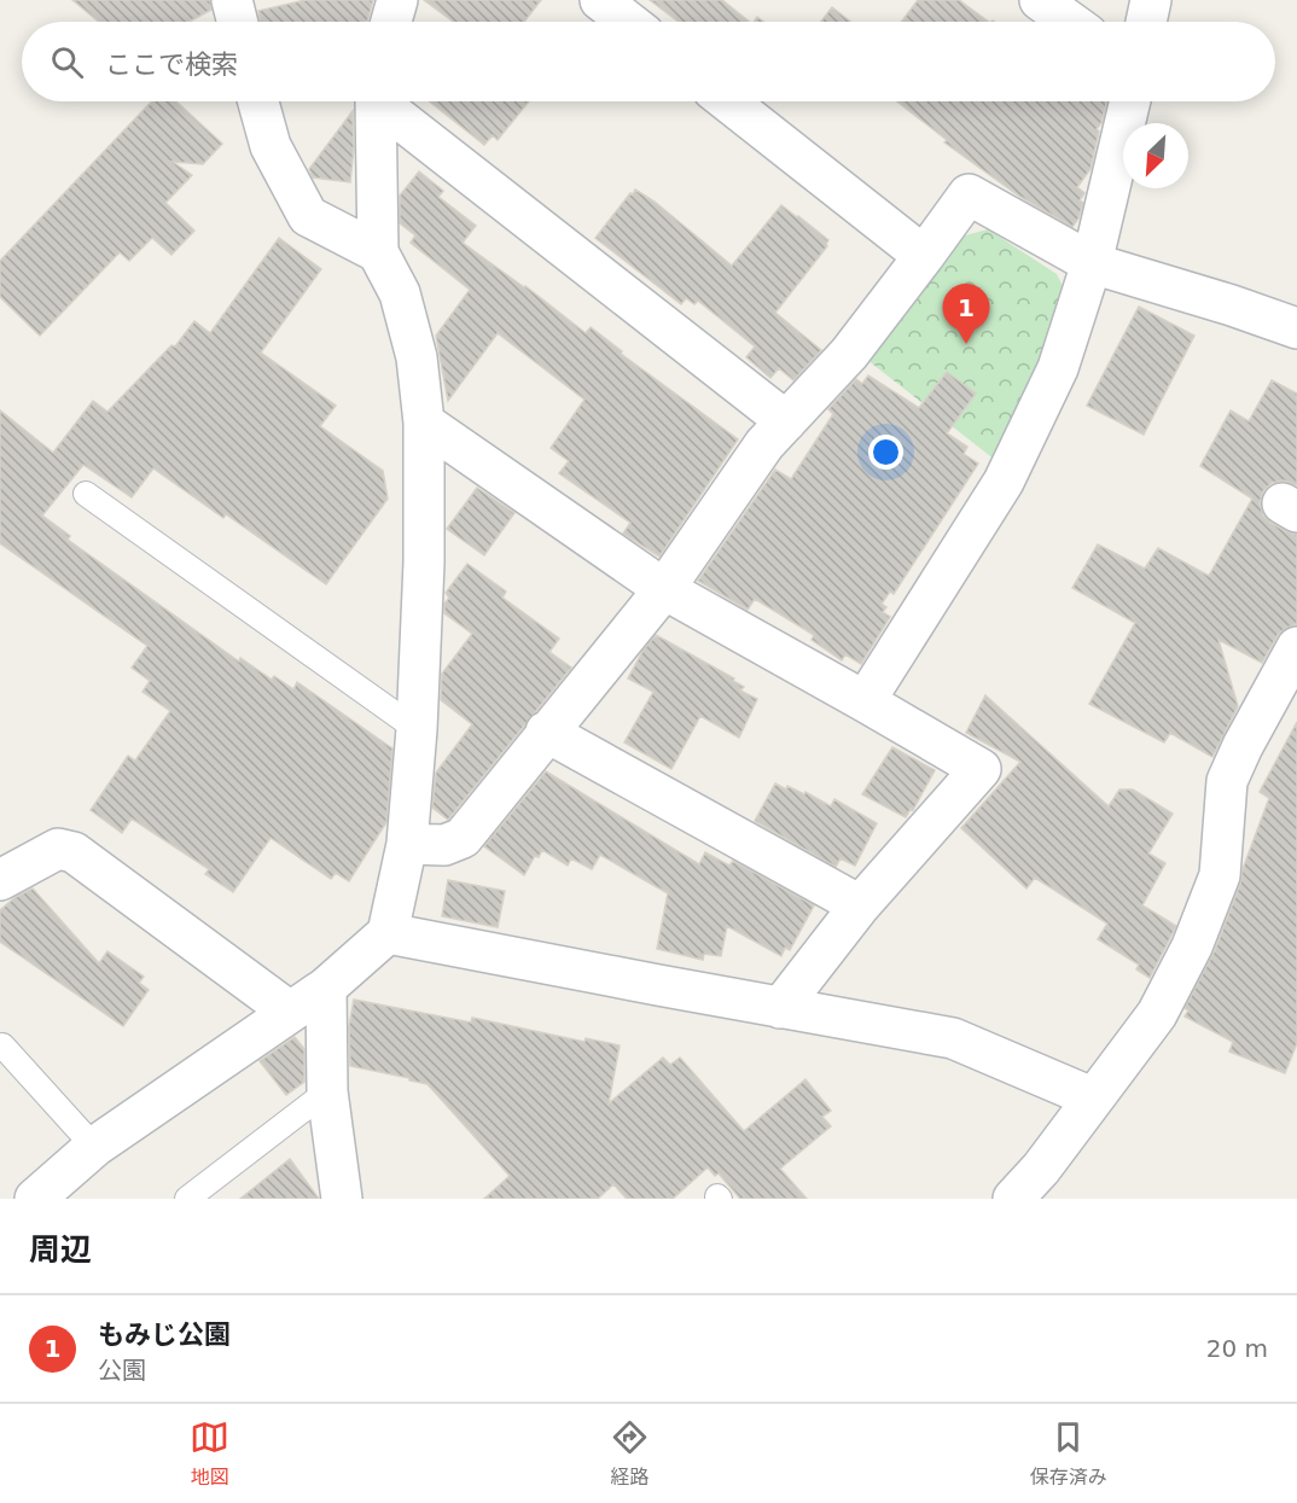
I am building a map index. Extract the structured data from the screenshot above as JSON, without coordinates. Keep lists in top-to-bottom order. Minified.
{"north":"bottom left","page":{"search":"ここで検索","pins":"1","heading":"周辺","list":[{"mark":"1","name":"もみじ公園","note":"公園","value":"20 m"}],"nav":["地図","経路","保存済み"]}}
